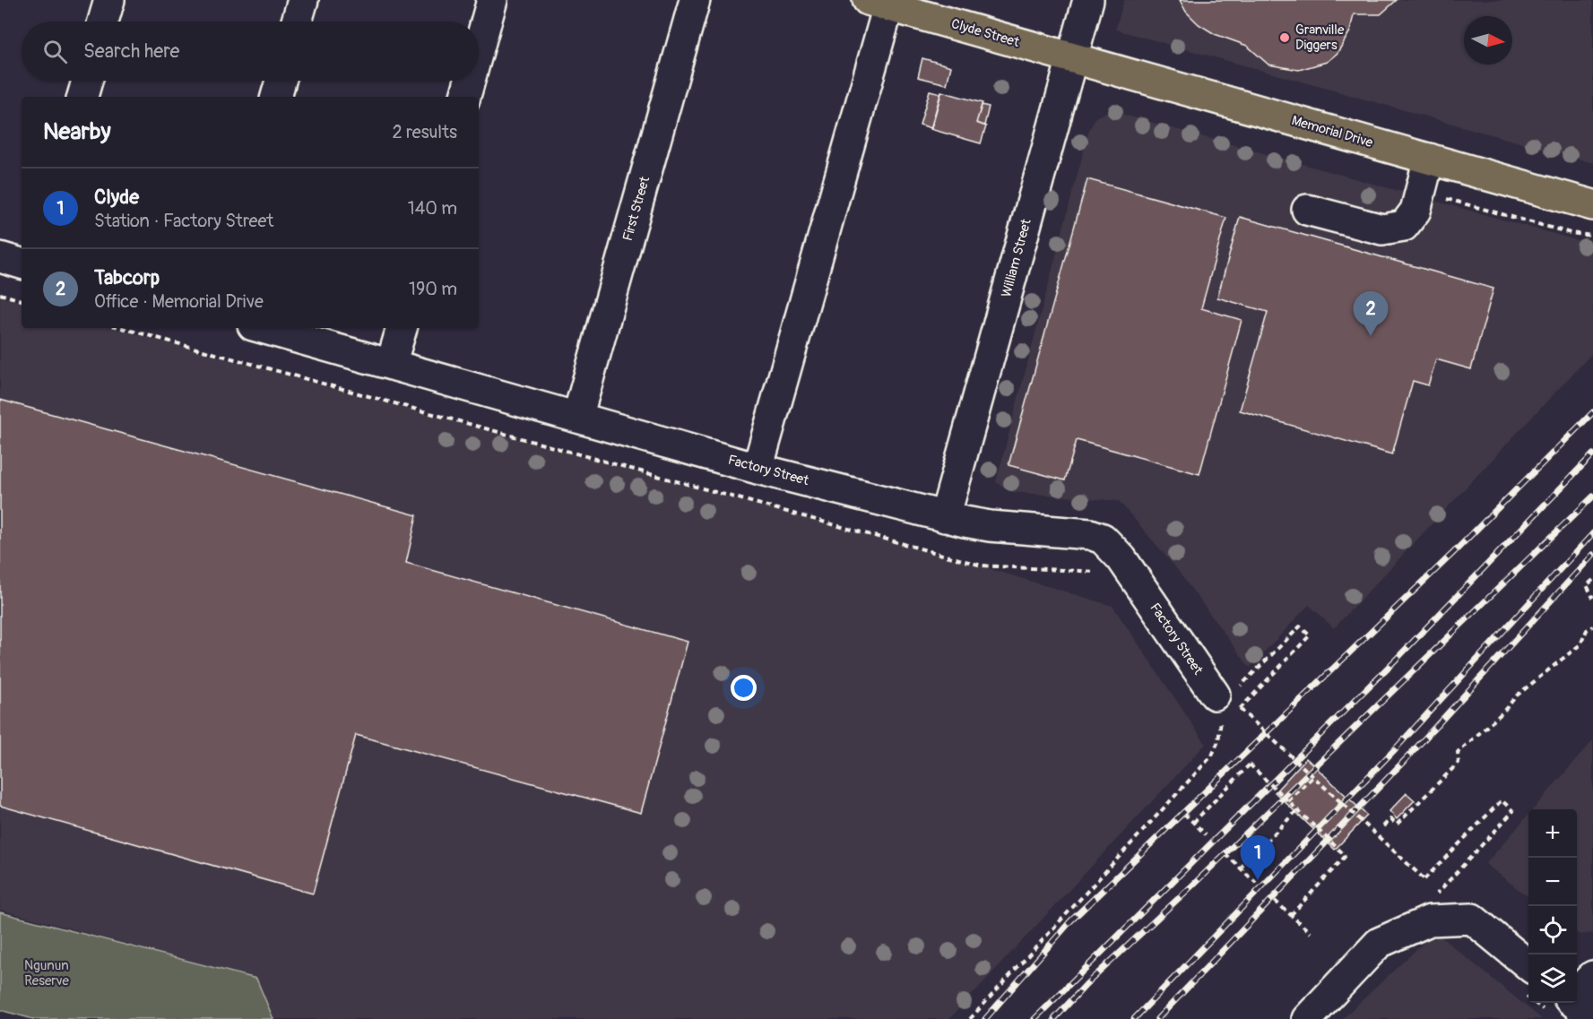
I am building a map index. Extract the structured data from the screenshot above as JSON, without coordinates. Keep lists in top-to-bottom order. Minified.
{"streets":{"main road":["Clyde Street","Memorial Drive"],"street":["First Street","William Street","Factory Street"]},"crossings":[["Clyde Street","Memorial Drive"],["Clyde Street","William Street"],["Memorial Drive","William Street"],["First Street","Factory Street"],["William Street","Factory Street"]],"parks":["Ngunun Reserve"],"places":["Granville Diggers"],"north":"right","page":{"search":"Search here","heading":["Nearby","2 results"],"list":[{"mark":"1","name":"Clyde","note":"Station · Factory Street","value":"140 m"},{"mark":"2","name":"Tabcorp","note":"Office · Memorial Drive","value":"190 m"}],"pins":["2","1"],"map_buttons":["+","−"]}}
